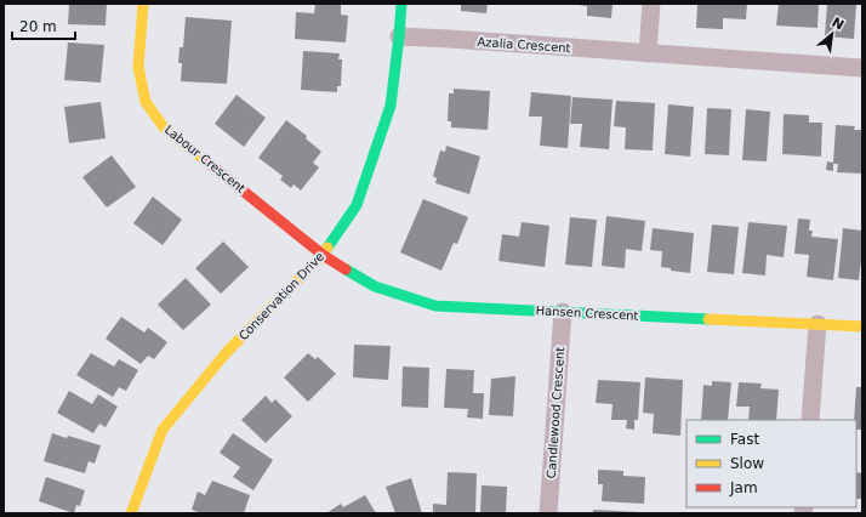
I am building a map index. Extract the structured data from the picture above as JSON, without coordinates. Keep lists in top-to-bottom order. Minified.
{"streets":{"street":["Azalia Crescent","Labour Crescent","Conservation Drive","Hansen Crescent","Candlewood Crescent"]},"crossings":[["Azalia Crescent","Conservation Drive"],["Labour Crescent","Conservation Drive"],["Labour Crescent","Hansen Crescent"],["Conservation Drive","Hansen Crescent"],["Hansen Crescent","Candlewood Crescent"]],"legend":["Fast","Slow","Jam"],"scale_bar":"20 m","north":"top right"}
